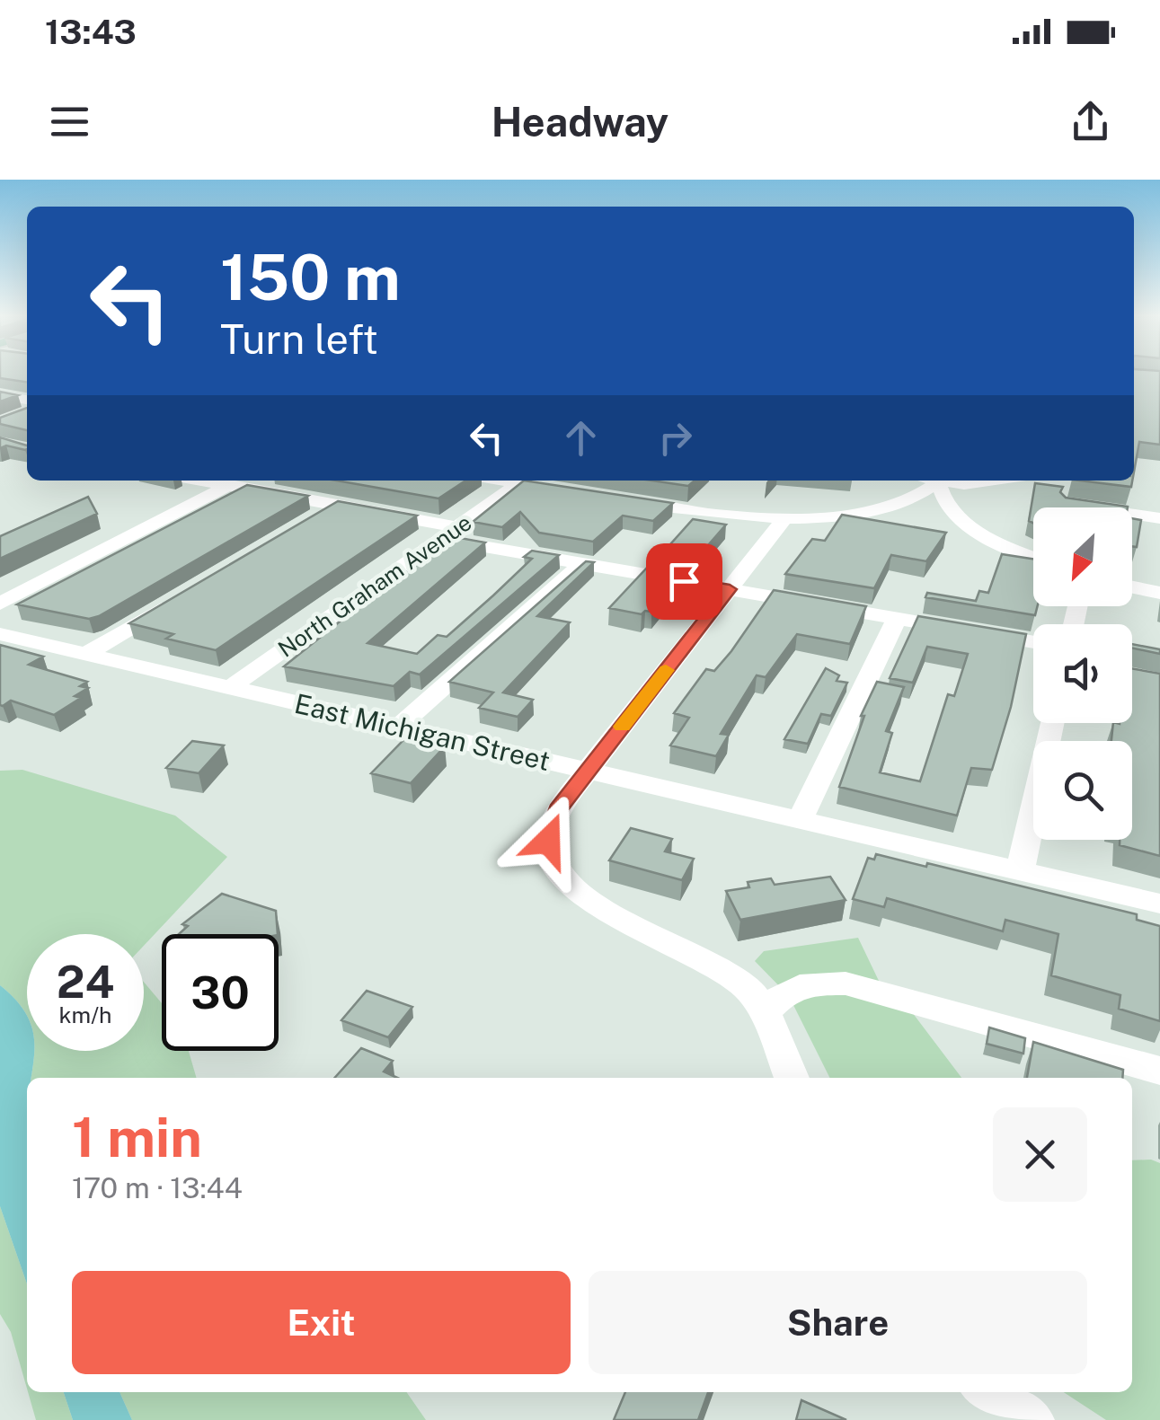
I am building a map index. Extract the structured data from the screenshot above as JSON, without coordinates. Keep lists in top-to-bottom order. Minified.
{"streets":{"street":["North Graham Avenue","East Michigan Street"]},"crossings":[["North Graham Avenue","East Michigan Street"]],"north":"bottom left","page":{"status":"13:43","header":"Headway","turn":["150 m","Turn left"],"speed":"24 km/h","limit":"30","heading":["1 min","170 m · 13:44"],"buttons":["Exit","Share"]}}
